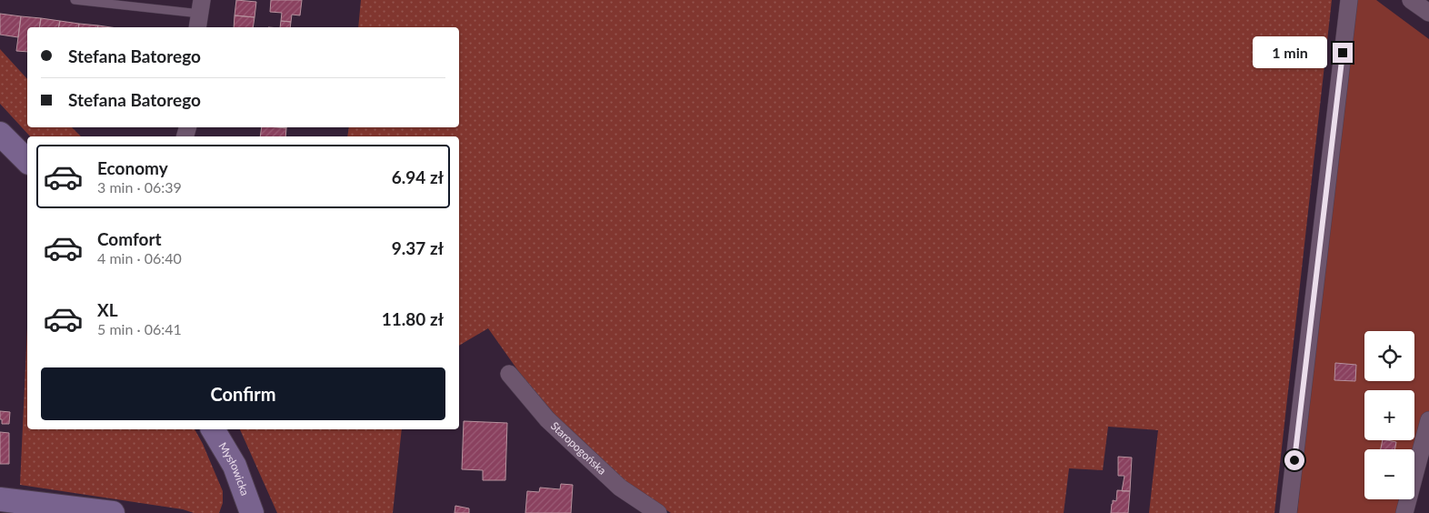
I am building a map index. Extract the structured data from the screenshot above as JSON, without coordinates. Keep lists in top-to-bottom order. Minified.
{"streets":{"street":["Staropogońska","Mysłowicka"]},"page":{"banner":["Stefana Batorego","Stefana Batorego"],"bubble":"1 min","list":[{"name":"Economy","note":"3 min · 06:39","value":"6.94 zł"},{"name":"Comfort","note":"4 min · 06:40","value":"9.37 zł"},{"name":"XL","note":"5 min · 06:41","value":"11.80 zł"}],"map_buttons":["+","−"],"buttons":"Confirm"}}
